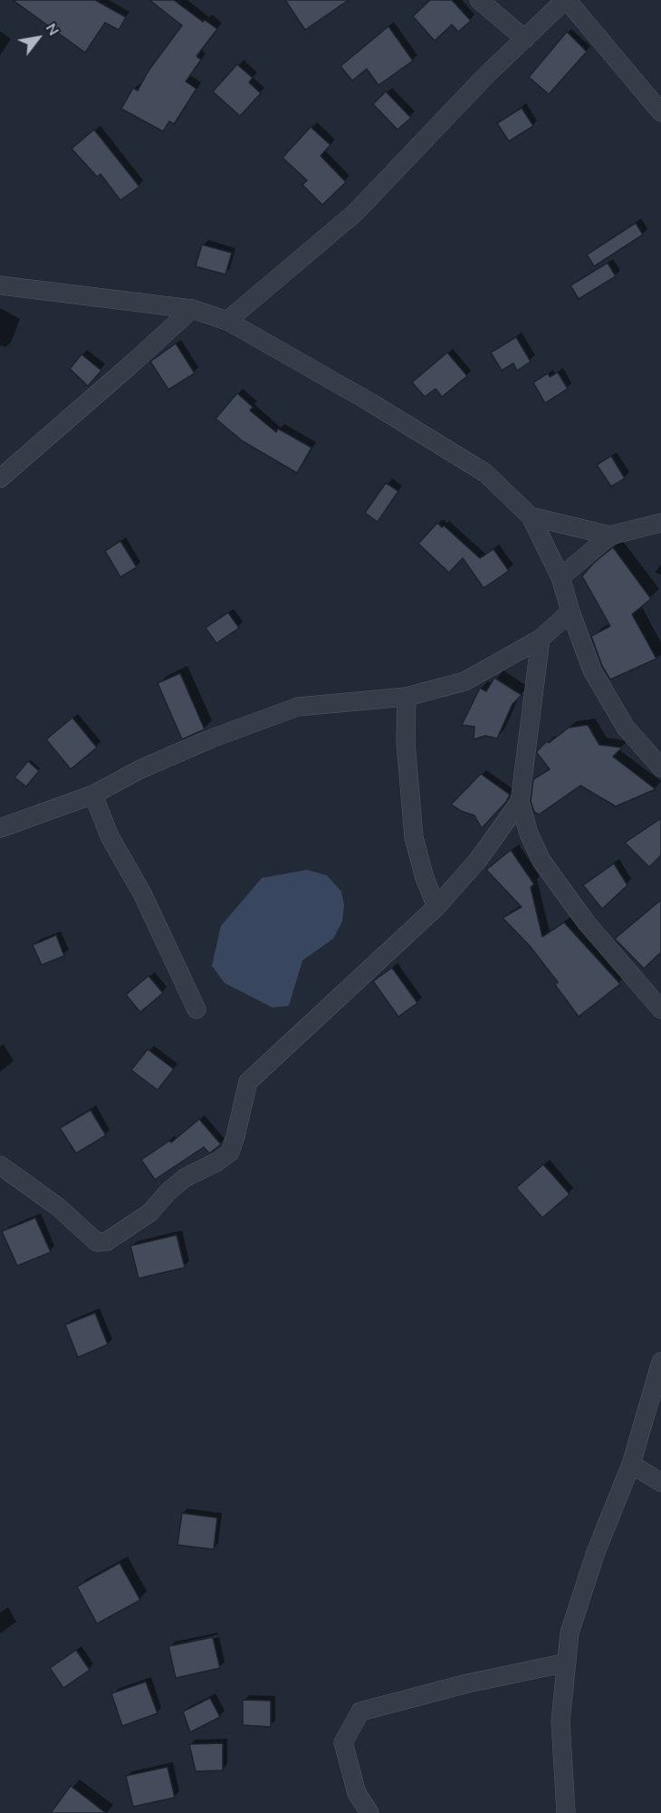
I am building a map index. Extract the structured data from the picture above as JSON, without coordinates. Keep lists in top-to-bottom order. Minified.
{"north":"top right"}
